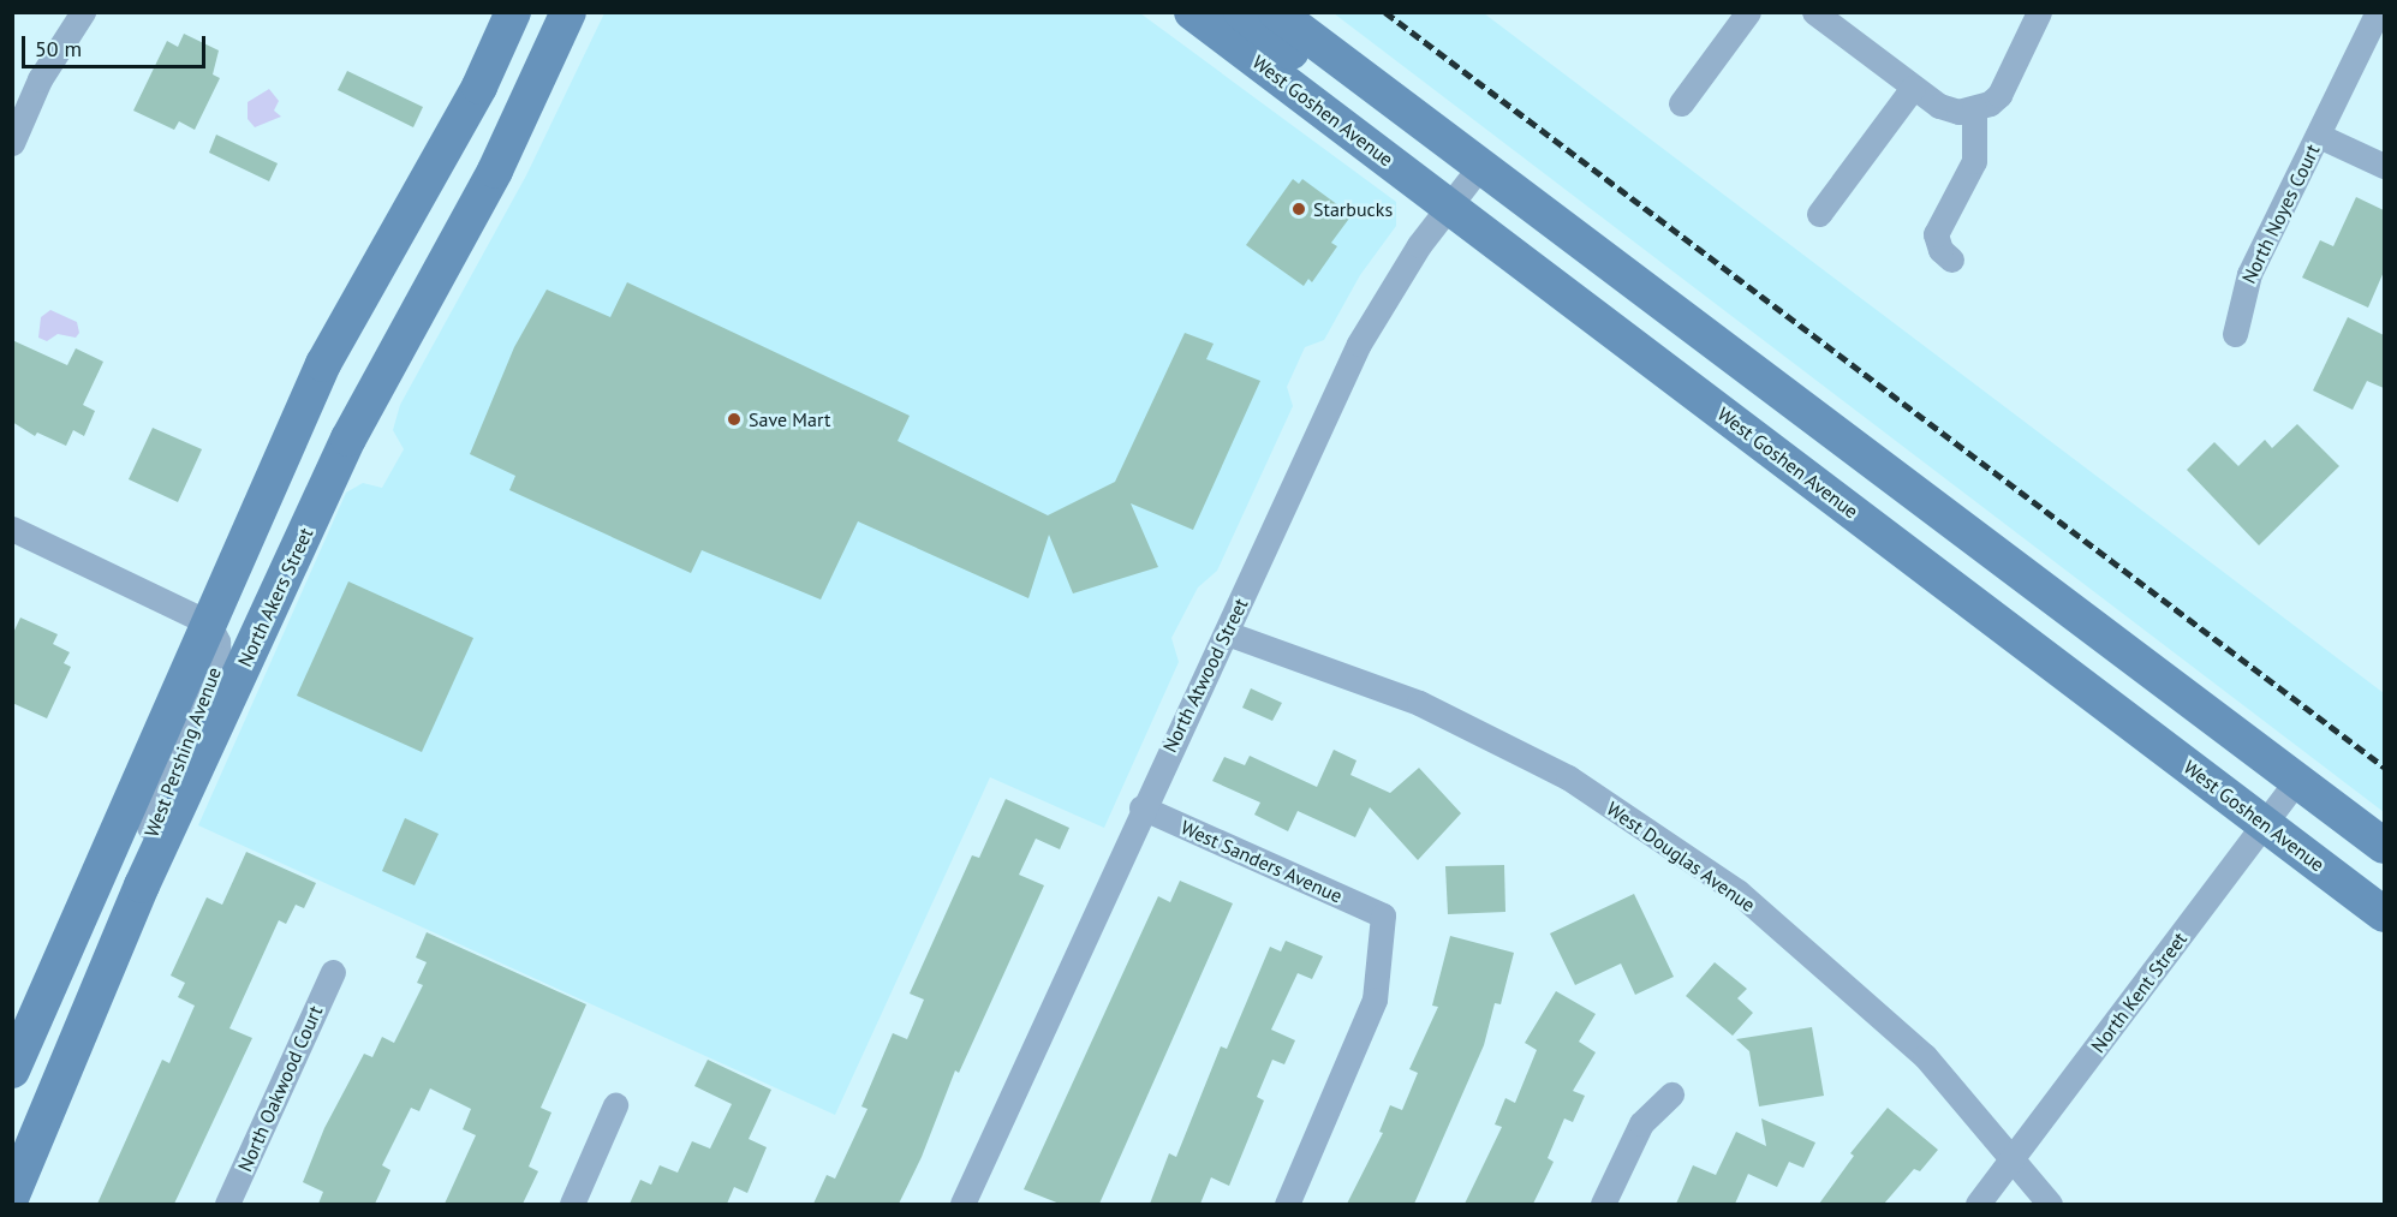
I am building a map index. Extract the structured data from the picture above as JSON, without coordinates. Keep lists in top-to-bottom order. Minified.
{"streets":{"main road":["West Goshen Avenue","North Akers Street"],"street":["North Noyes Court","North Atwood Street","West Pershing Avenue","West Douglas Avenue","West Sanders Avenue","North Kent Street","North Oakwood Court"]},"crossings":[["West Goshen Avenue","North Atwood Street"],["West Goshen Avenue","North Kent Street"],["North Akers Street","West Pershing Avenue"],["North Atwood Street","West Douglas Avenue"],["North Atwood Street","West Sanders Avenue"],["West Douglas Avenue","North Kent Street"]],"places":["Starbucks","Save Mart"],"scale_bar":"50 m"}
